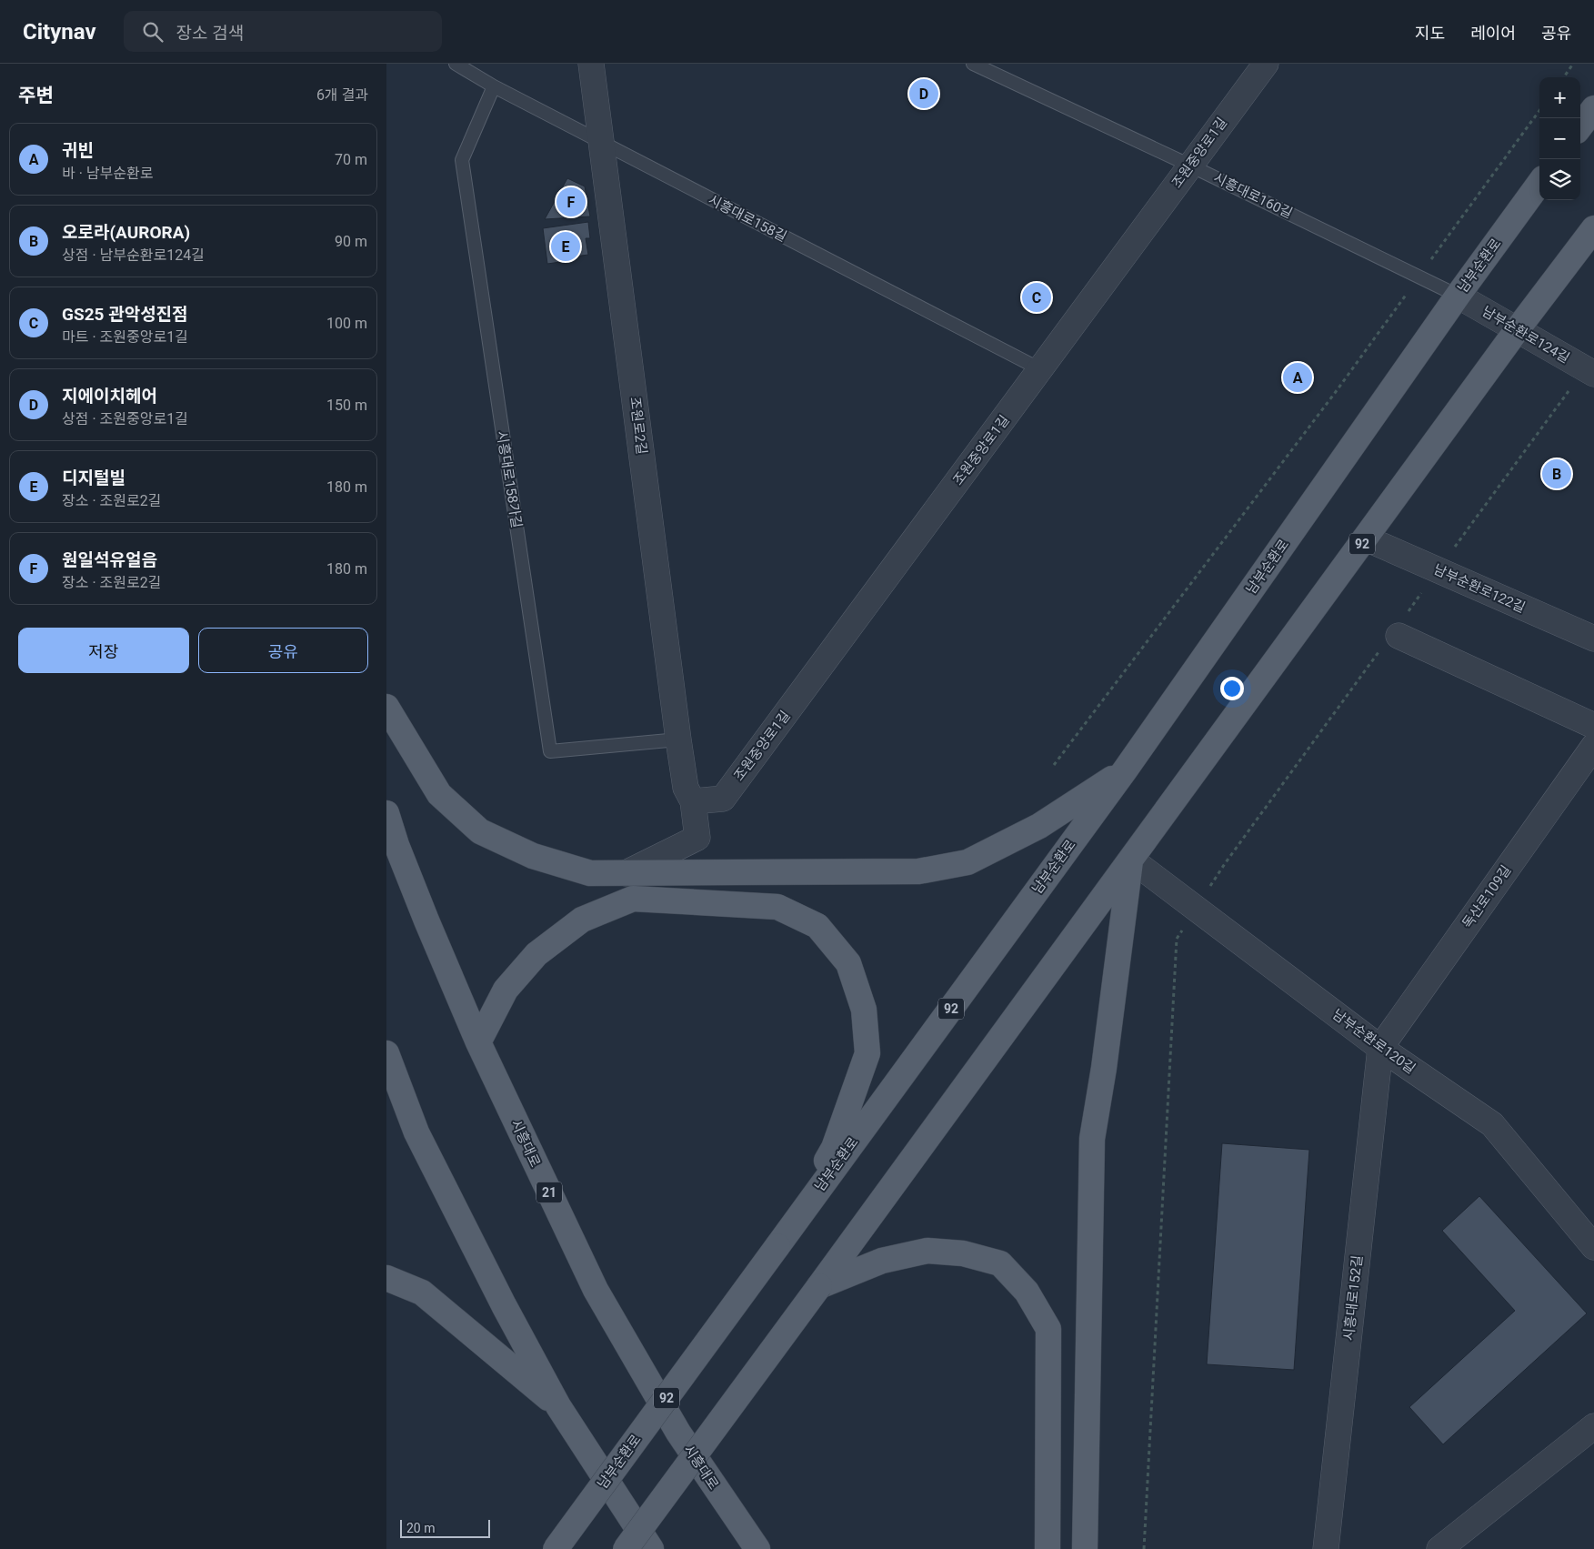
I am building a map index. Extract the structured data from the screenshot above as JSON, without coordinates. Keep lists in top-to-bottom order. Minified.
{"streets":{"main road":["남부순환로","92","시흥대로","21"],"street":["조원중앙로1길","남부순환로124길","조원로2길","남부순환로122길","독산로109길","남부순환로120길","시흥대로152길"],"lane":["시흥대로160길","시흥대로158길","시흥대로158가길"]},"crossings":[["조원중앙로1길","시흥대로160길"],["조원중앙로1길","시흥대로158길"],["조원중앙로1길","조원로2길"],["시흥대로160길","남부순환로"],["시흥대로160길","남부순환로124길"],["시흥대로158길","조원로2길"],["시흥대로158길","시흥대로158가길"],["남부순환로","남부순환로124길"],["남부순환로124길","92"],["조원로2길","시흥대로158가길"],["92","남부순환로122길"],["92","남부순환로120길"],["독산로109길","남부순환로120길"],["독산로109길","시흥대로152길"],["남부순환로120길","시흥대로152길"]],"scale_bar":"20 m","page":{"header":"Citynav","search":"장소 검색","nav":["지도","레이어","공유"],"heading":["주변","6개 결과"],"map_buttons":["+","−"],"pins":["D","F","E","C","A","B"],"list":[{"mark":"A","name":"귀빈","note":"바 · 남부순환로","value":"70 m"},{"mark":"B","name":"오로라(AURORA)","note":"상점 · 남부순환로124길","value":"90 m"},{"mark":"C","name":"GS25 관악성진점","note":"마트 · 조원중앙로1길","value":"100 m"},{"mark":"D","name":"지에이치헤어","note":"상점 · 조원중앙로1길","value":"150 m"},{"mark":"E","name":"디지털빌","note":"장소 · 조원로2길","value":"180 m"},{"mark":"F","name":"원일석유얼음","note":"장소 · 조원로2길","value":"180 m"}],"buttons":["저장","공유"],"scale":"20 m"}}
